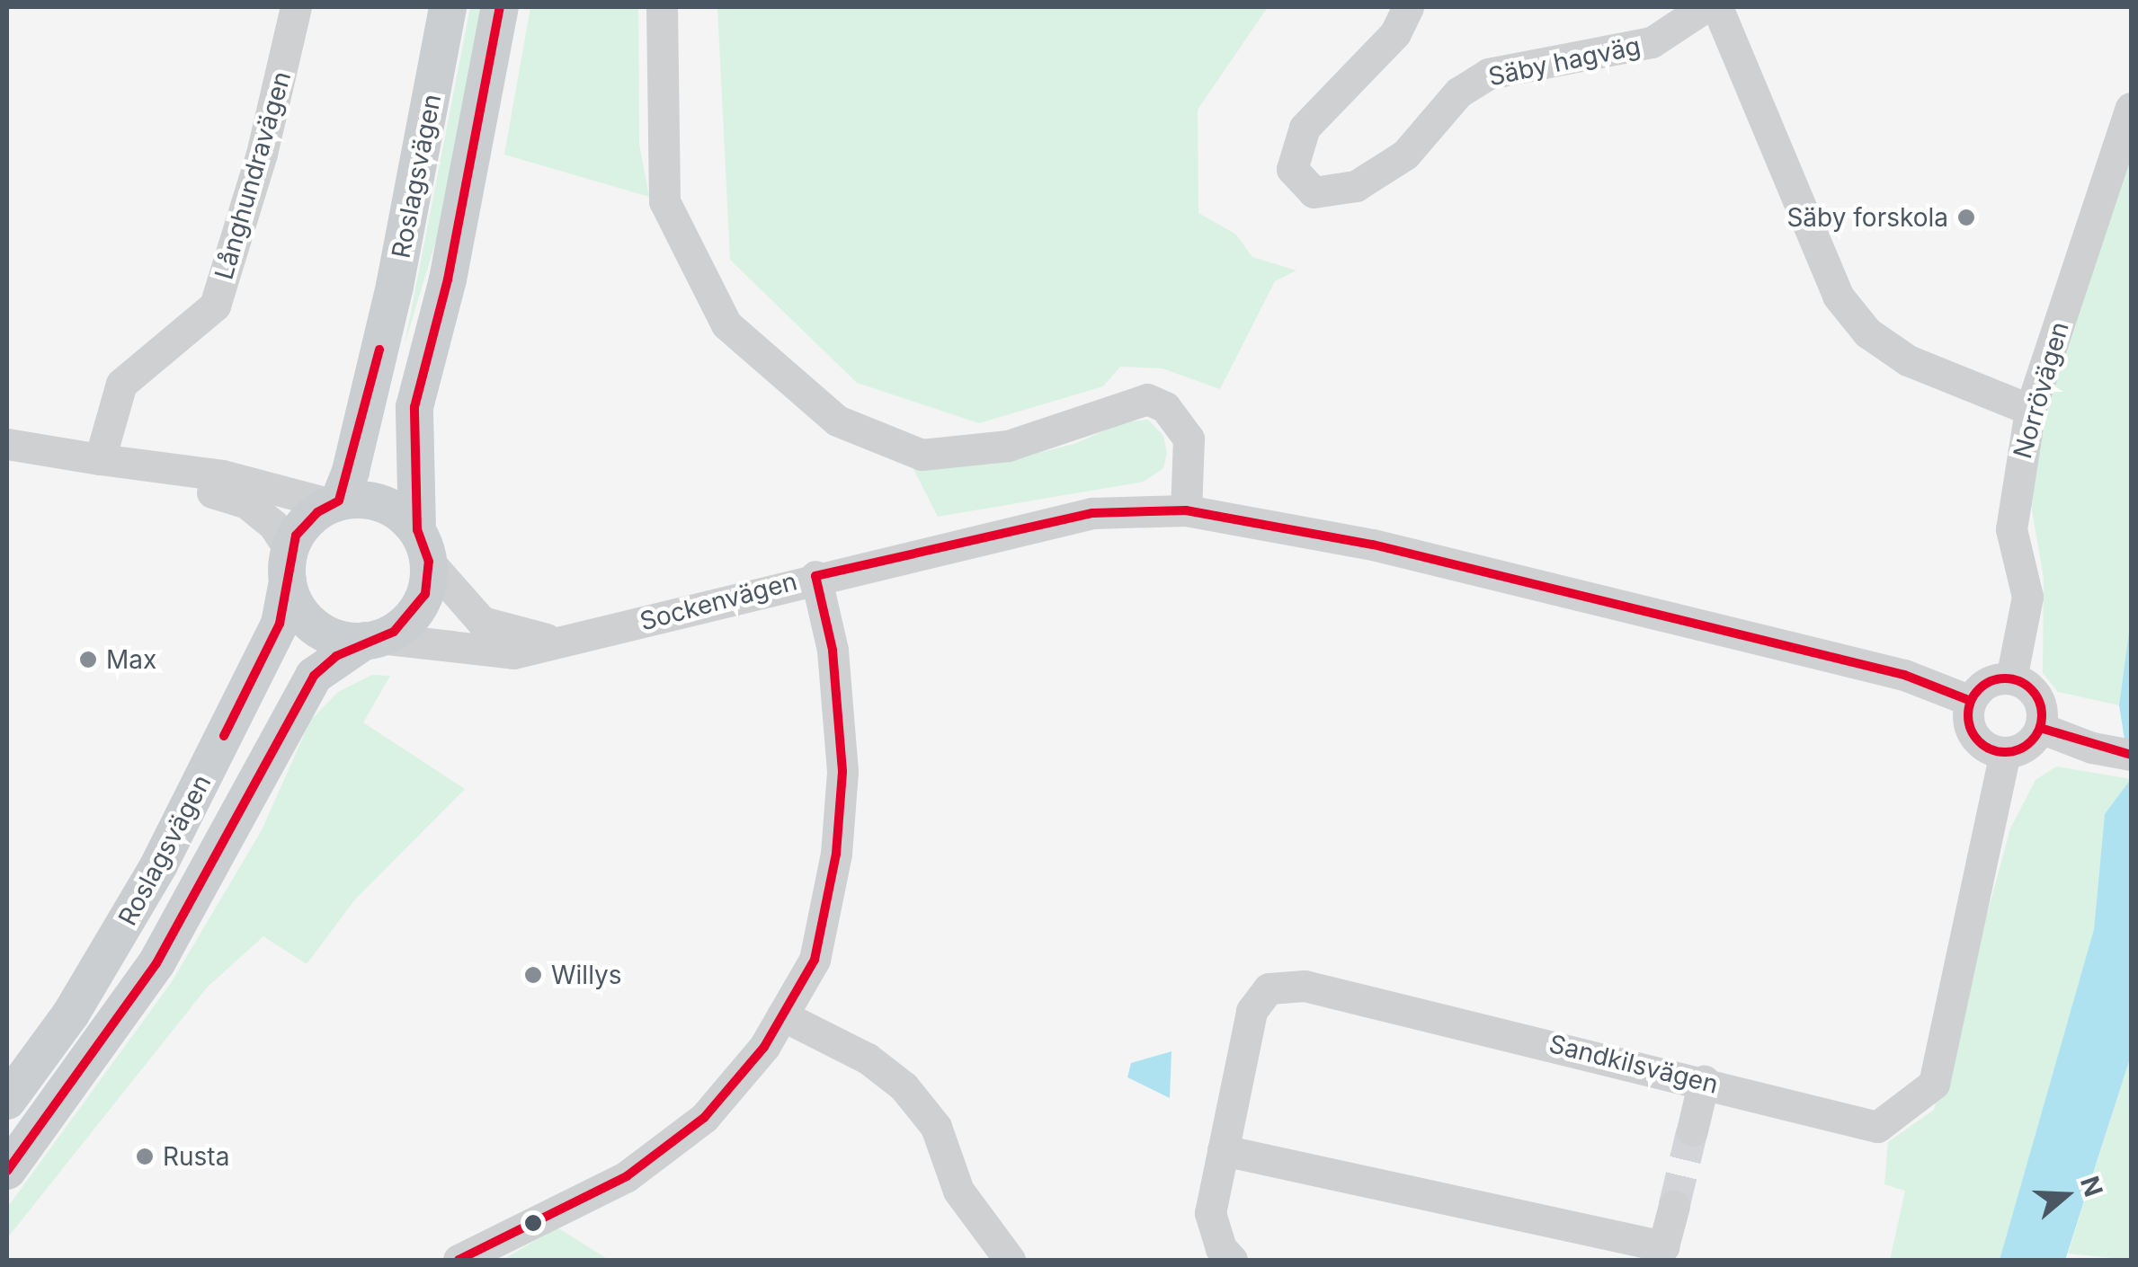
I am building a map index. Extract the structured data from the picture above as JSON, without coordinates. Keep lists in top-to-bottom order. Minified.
{"streets":{"main road":["Roslagsvägen"],"street":["Säby hagväg","Långhundravägen","Norrövägen","Sockenvägen","Sandkilsvägen"]},"crossings":[["Roslagsvägen","Sockenvägen"],["Norrövägen","Sockenvägen"],["Norrövägen","Sandkilsvägen"],["Sockenvägen","Sandkilsvägen"]],"places":["Säby forskola","Max","Willys","Rusta"],"north":"right"}
